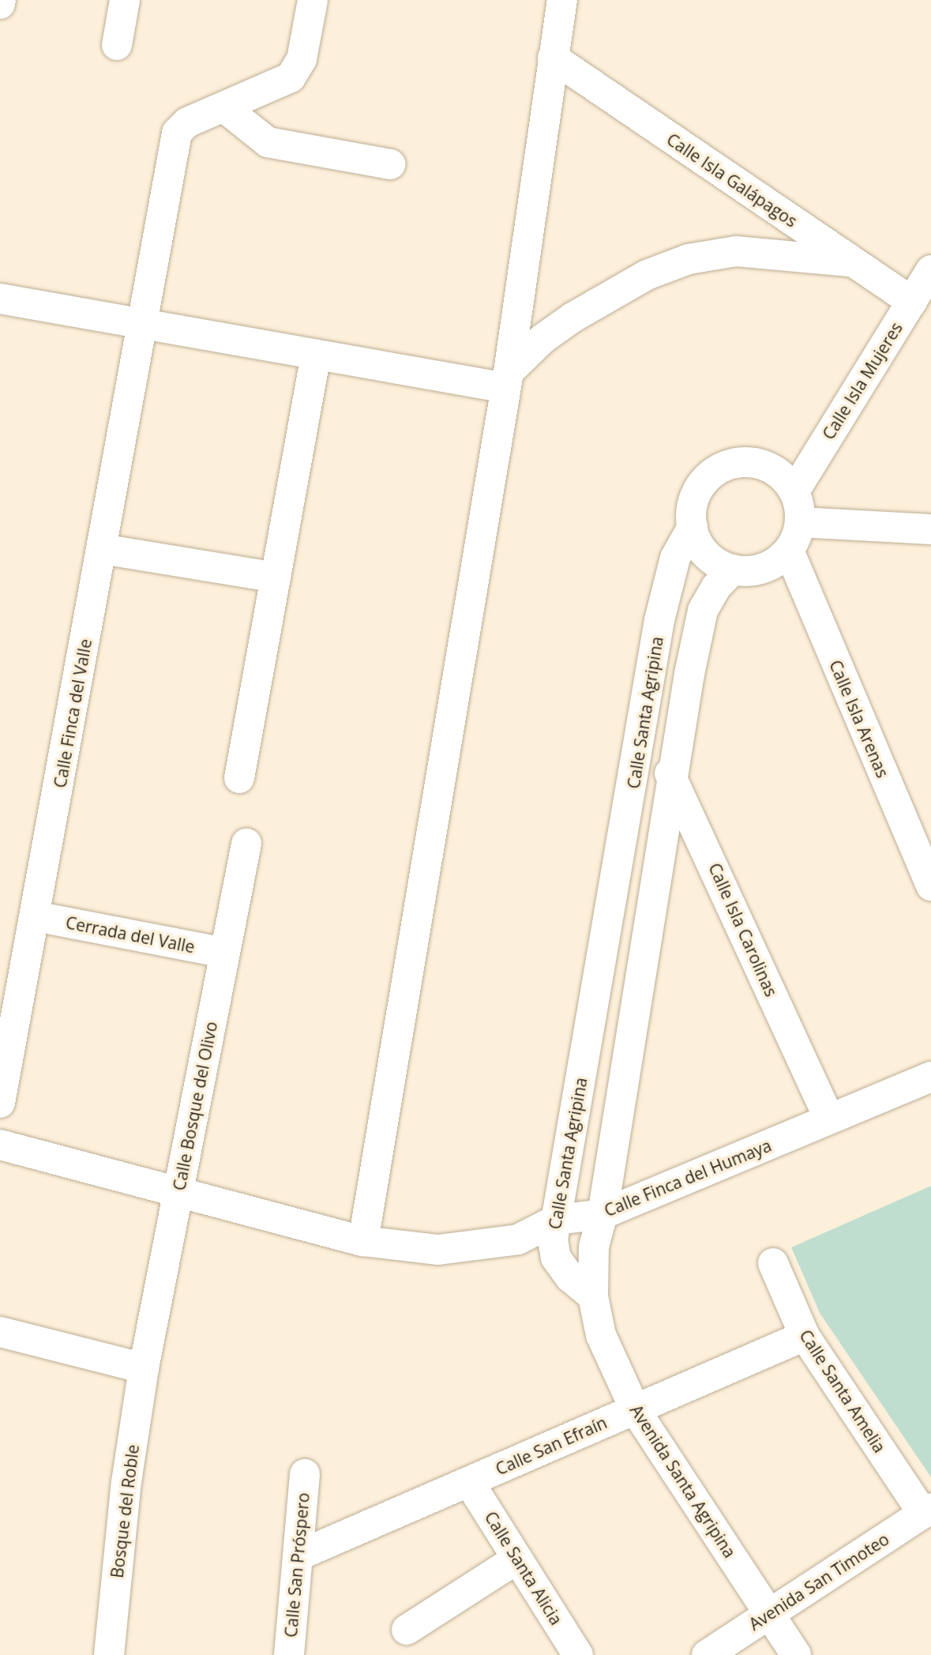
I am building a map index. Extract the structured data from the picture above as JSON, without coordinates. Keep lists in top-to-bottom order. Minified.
{"streets":{"street":["Calle Isla Galápagos","Calle Isla Mujeres","Calle Santa Agripina","Calle Finca del Valle","Calle Isla Arenas","Calle Isla Carolinas","Cerrada del Valle","Calle Bosque del Olivo","Calle Finca del Humaya","Calle Santa Amelia","Calle San Efraín","Avenida Santa Agripina","Bosque del Roble","Calle San Próspero","Calle Santa Alicia","Avenida San Timoteo"]},"crossings":[["Calle Isla Galápagos","Calle Isla Mujeres"],["Calle Isla Mujeres","Calle Santa Agripina"],["Calle Isla Mujeres","Calle Isla Arenas"],["Calle Santa Agripina","Calle Isla Arenas"],["Calle Santa Agripina","Calle Finca del Humaya"],["Calle Finca del Valle","Cerrada del Valle"],["Calle Isla Carolinas","Calle Finca del Humaya"],["Cerrada del Valle","Calle Bosque del Olivo"],["Calle Bosque del Olivo","Calle Finca del Humaya"],["Calle Bosque del Olivo","Bosque del Roble"],["Calle Santa Amelia","Calle San Efraín"],["Calle Santa Amelia","Avenida San Timoteo"],["Calle San Efraín","Avenida Santa Agripina"],["Calle San Efraín","Calle San Próspero"],["Calle San Efraín","Calle Santa Alicia"],["Avenida Santa Agripina","Avenida San Timoteo"]]}
